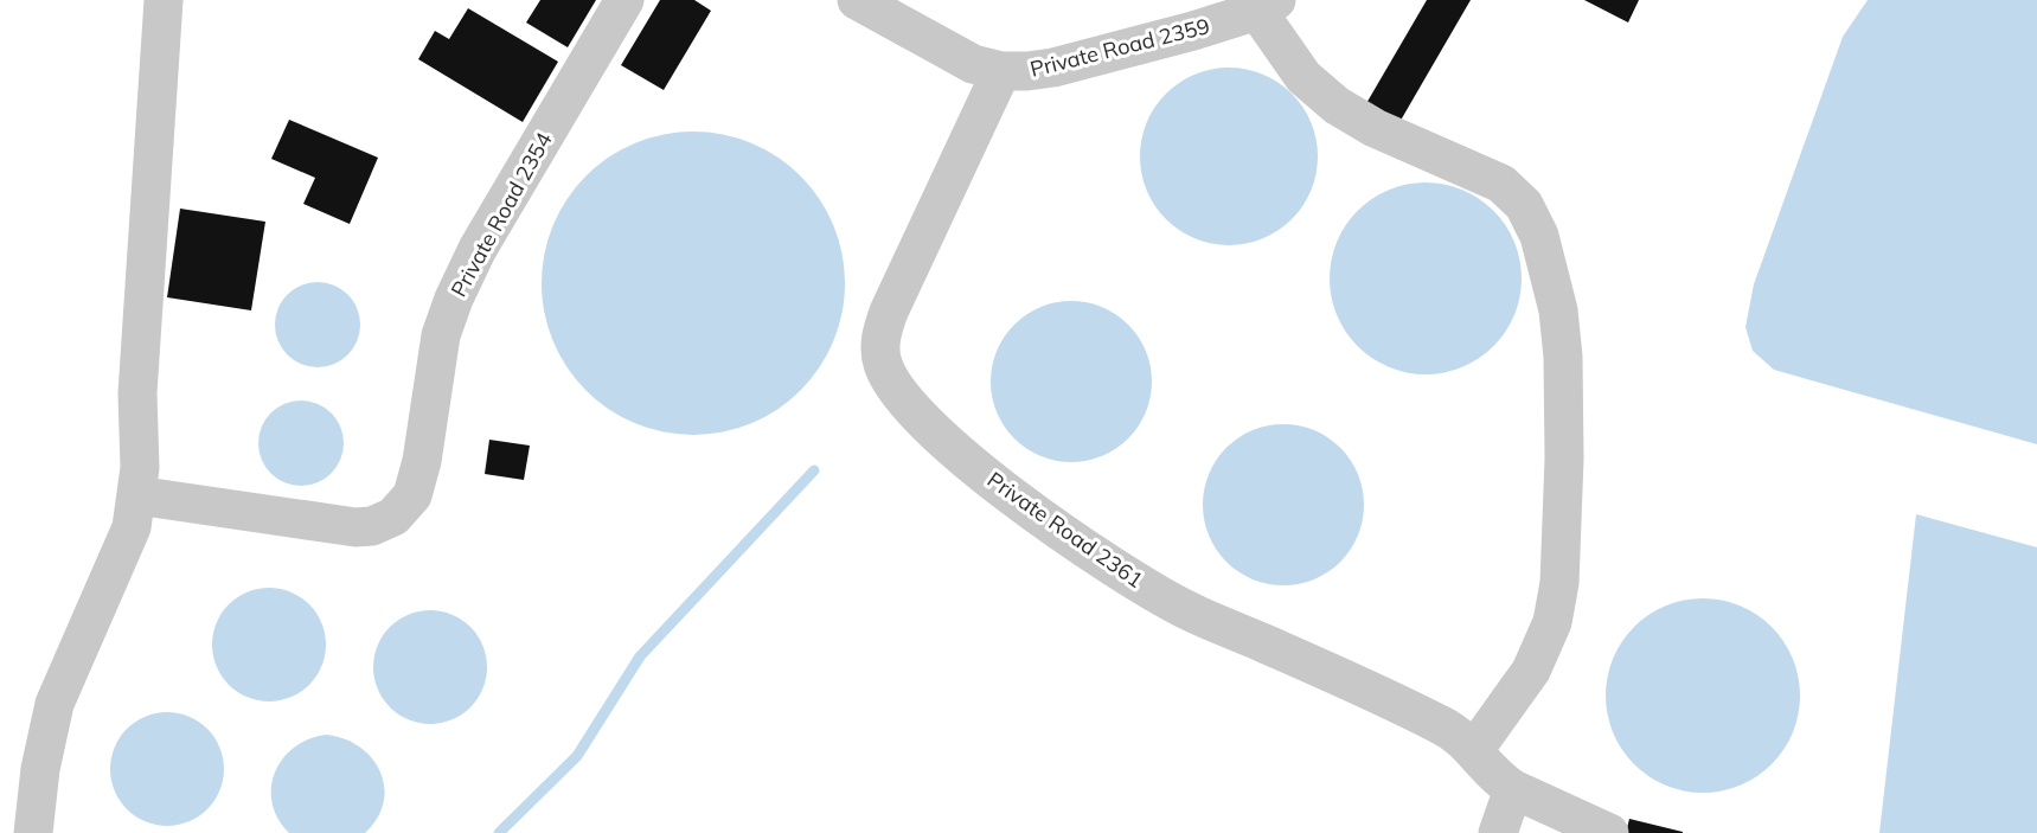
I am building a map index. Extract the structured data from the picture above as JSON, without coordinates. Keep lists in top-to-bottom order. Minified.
{"streets":{"lane":["Private Road 2359","Private Road 2354","Private Road 2361"]},"crossings":[["Private Road 2359","Private Road 2361"]]}
